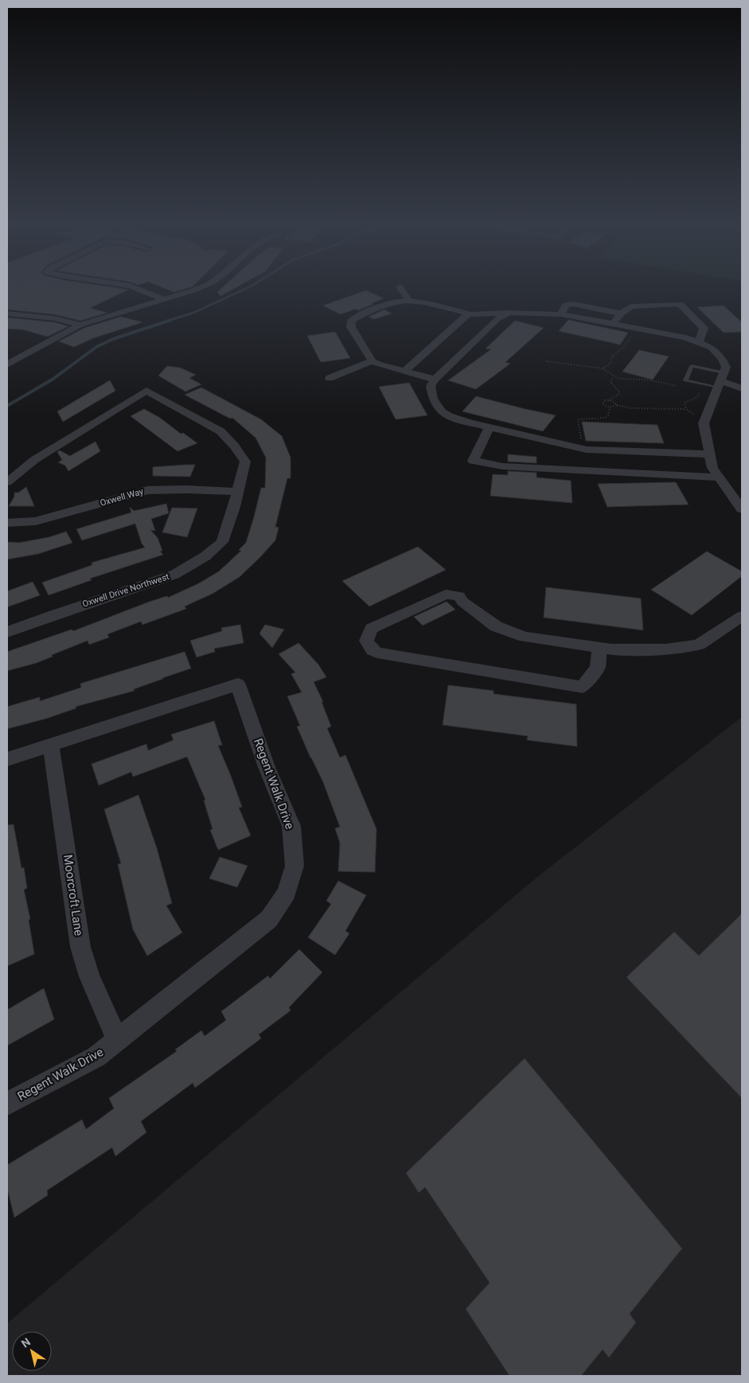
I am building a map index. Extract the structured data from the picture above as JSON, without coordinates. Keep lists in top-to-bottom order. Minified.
{"streets":{"street":["Oxwell Way","Oxwell Drive Northwest","Regent Walk Drive","Moorcroft Lane"]},"crossings":[["Oxwell Way","Oxwell Drive Northwest"],["Regent Walk Drive","Moorcroft Lane"]],"north":"top left"}
